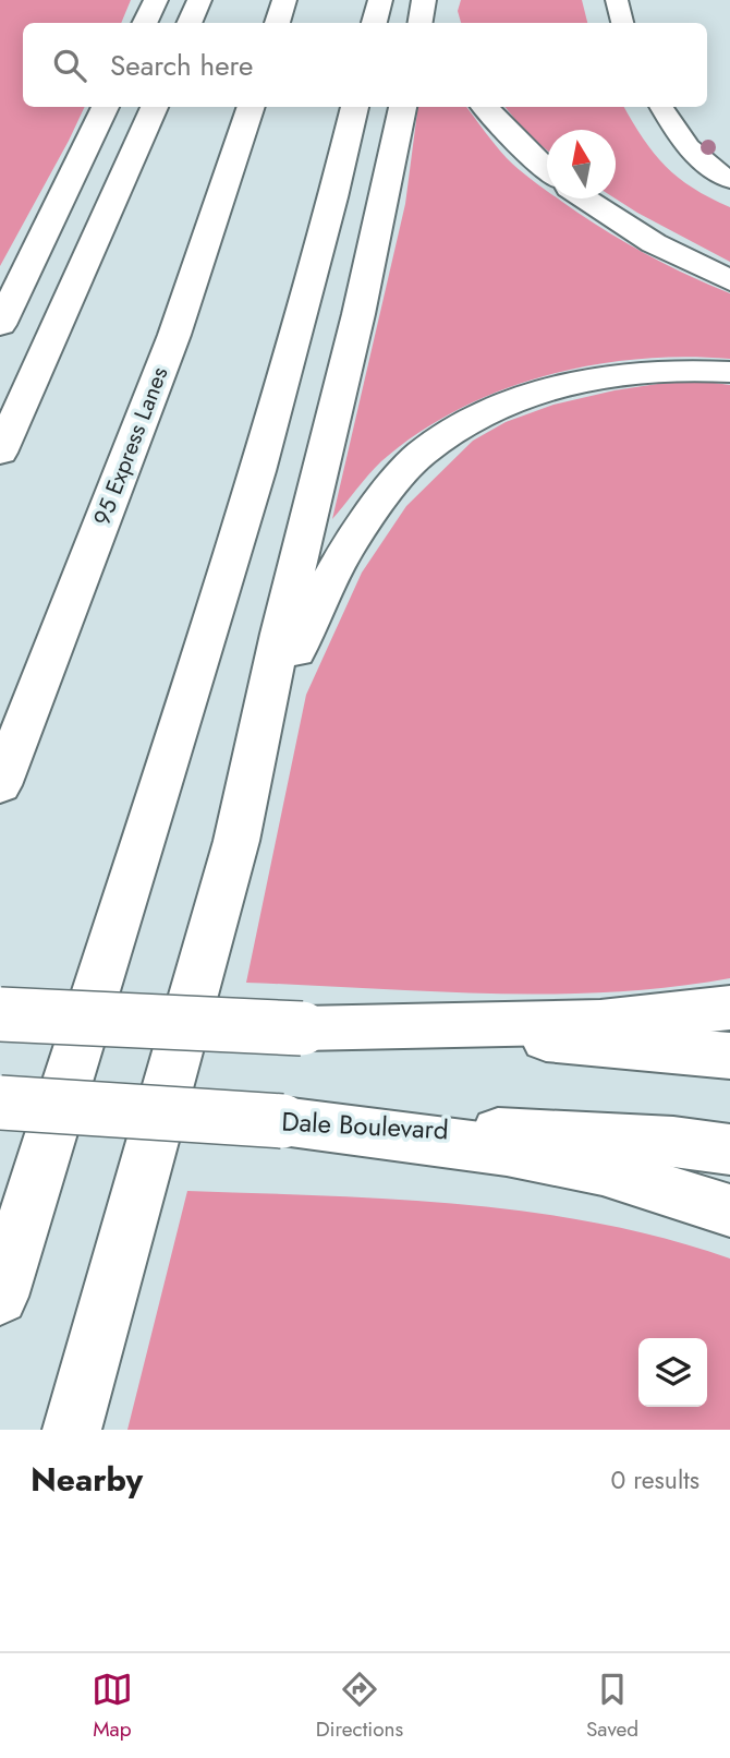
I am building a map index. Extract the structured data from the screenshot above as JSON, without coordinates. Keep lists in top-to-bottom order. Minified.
{"streets":{"main road":["95 Express Lanes","Dale Boulevard"]},"north":"top","page":{"search":"Search here","heading":["Nearby","0 results"],"nav":["Map","Directions","Saved"]}}
